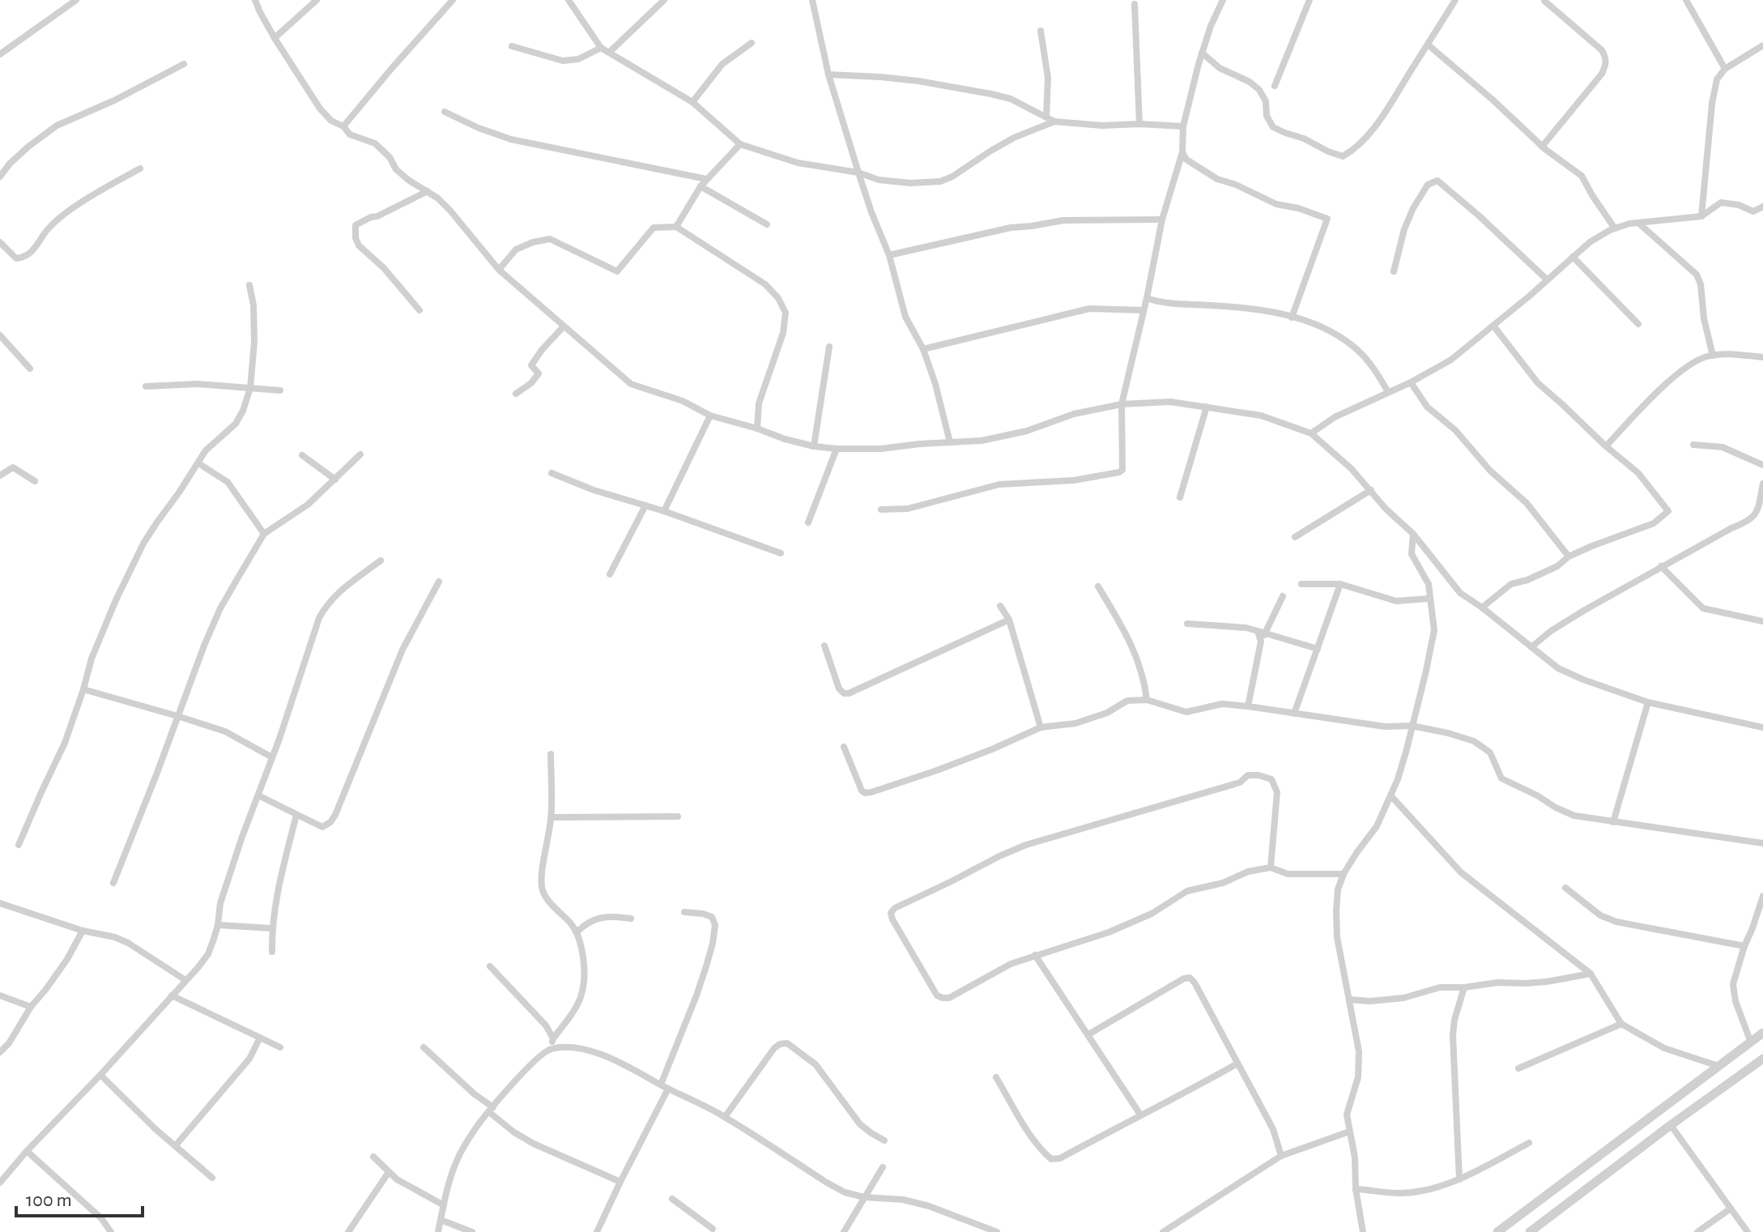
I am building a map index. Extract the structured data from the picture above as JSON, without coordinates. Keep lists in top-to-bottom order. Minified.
{"scale_bar":"100 m"}
